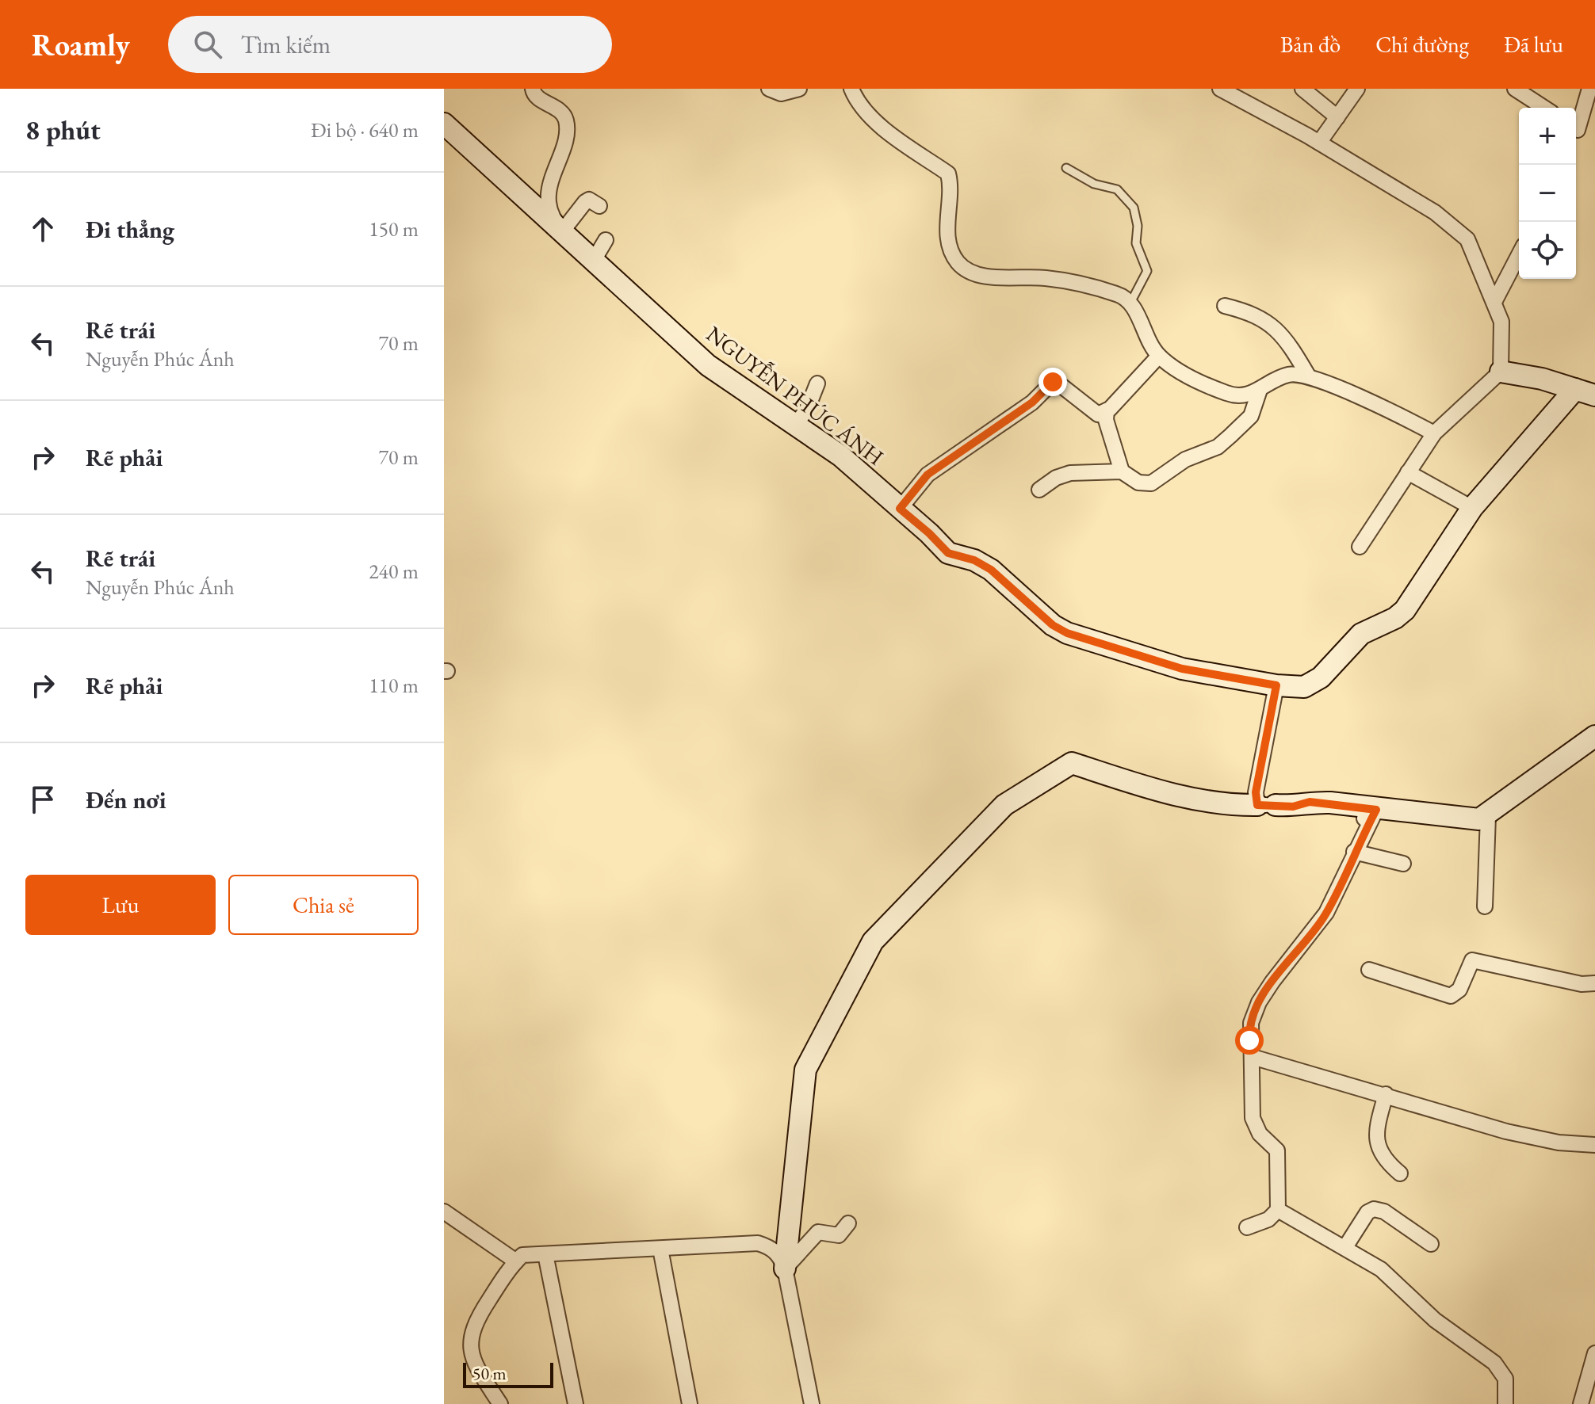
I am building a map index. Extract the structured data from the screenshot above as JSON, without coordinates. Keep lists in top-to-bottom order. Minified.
{"streets":{"street":["NGUYỄN PHÚC ÁNH"]},"scale_bar":"50 m","page":{"header":"Roamly","search":"Tìm kiếm","nav":["Bản đồ","Chỉ đường","Đã lưu"],"heading":["8 phút","Đi bộ · 640 m"],"map_buttons":["+","−"],"list":[["Đi thẳng","150 m"],["Rẽ trái","Nguyễn Phúc Ánh","70 m"],["Rẽ phải","70 m"],["Rẽ trái","Nguyễn Phúc Ánh","240 m"],["Rẽ phải","110 m"],"Đến nơi"],"buttons":["Lưu","Chia sẻ"],"scale":"50 m"}}
